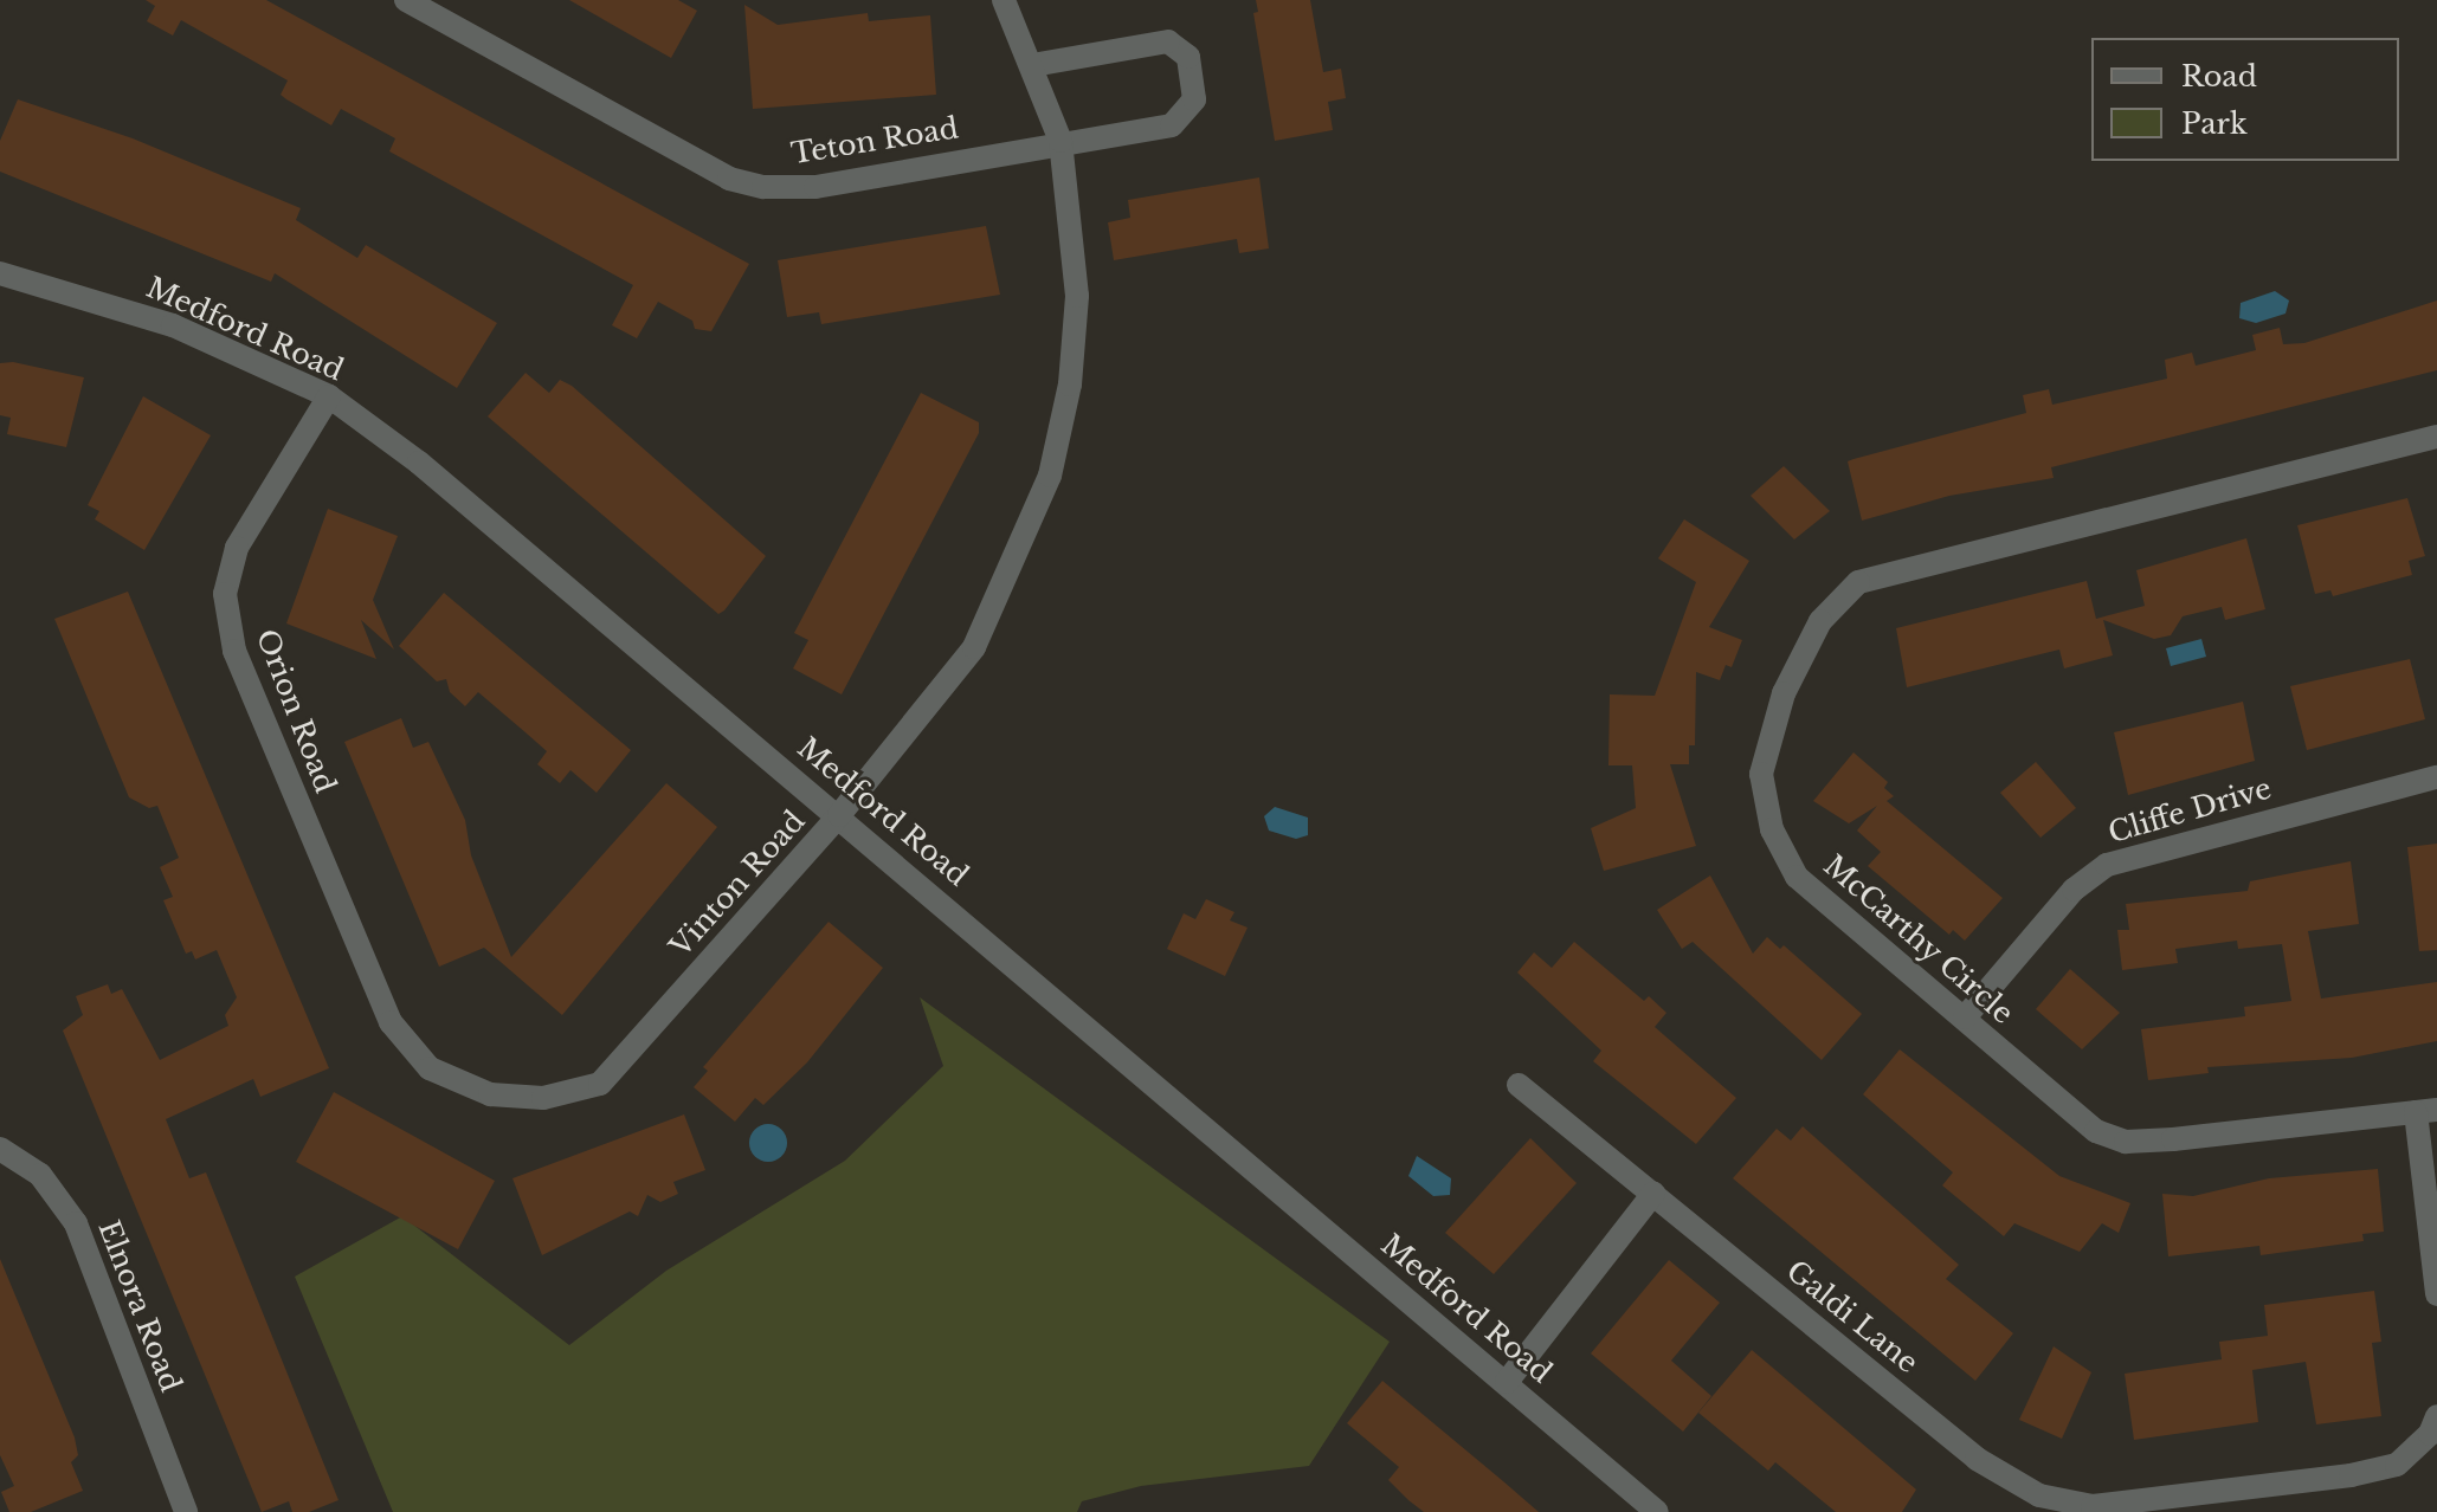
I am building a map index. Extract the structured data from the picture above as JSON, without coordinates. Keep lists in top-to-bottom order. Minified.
{"streets":{"street":["Teton Road","Medford Road","Orion Road","Cliffe Drive","Vinton Road","McCarthy Circle","Elnora Road","Galdi Lane"]},"crossings":[["Teton Road","Vinton Road"],["Medford Road","Orion Road"],["Medford Road","Vinton Road"],["Orion Road","Vinton Road"],["Cliffe Drive","McCarthy Circle"]],"legend":["Road","Park"]}
